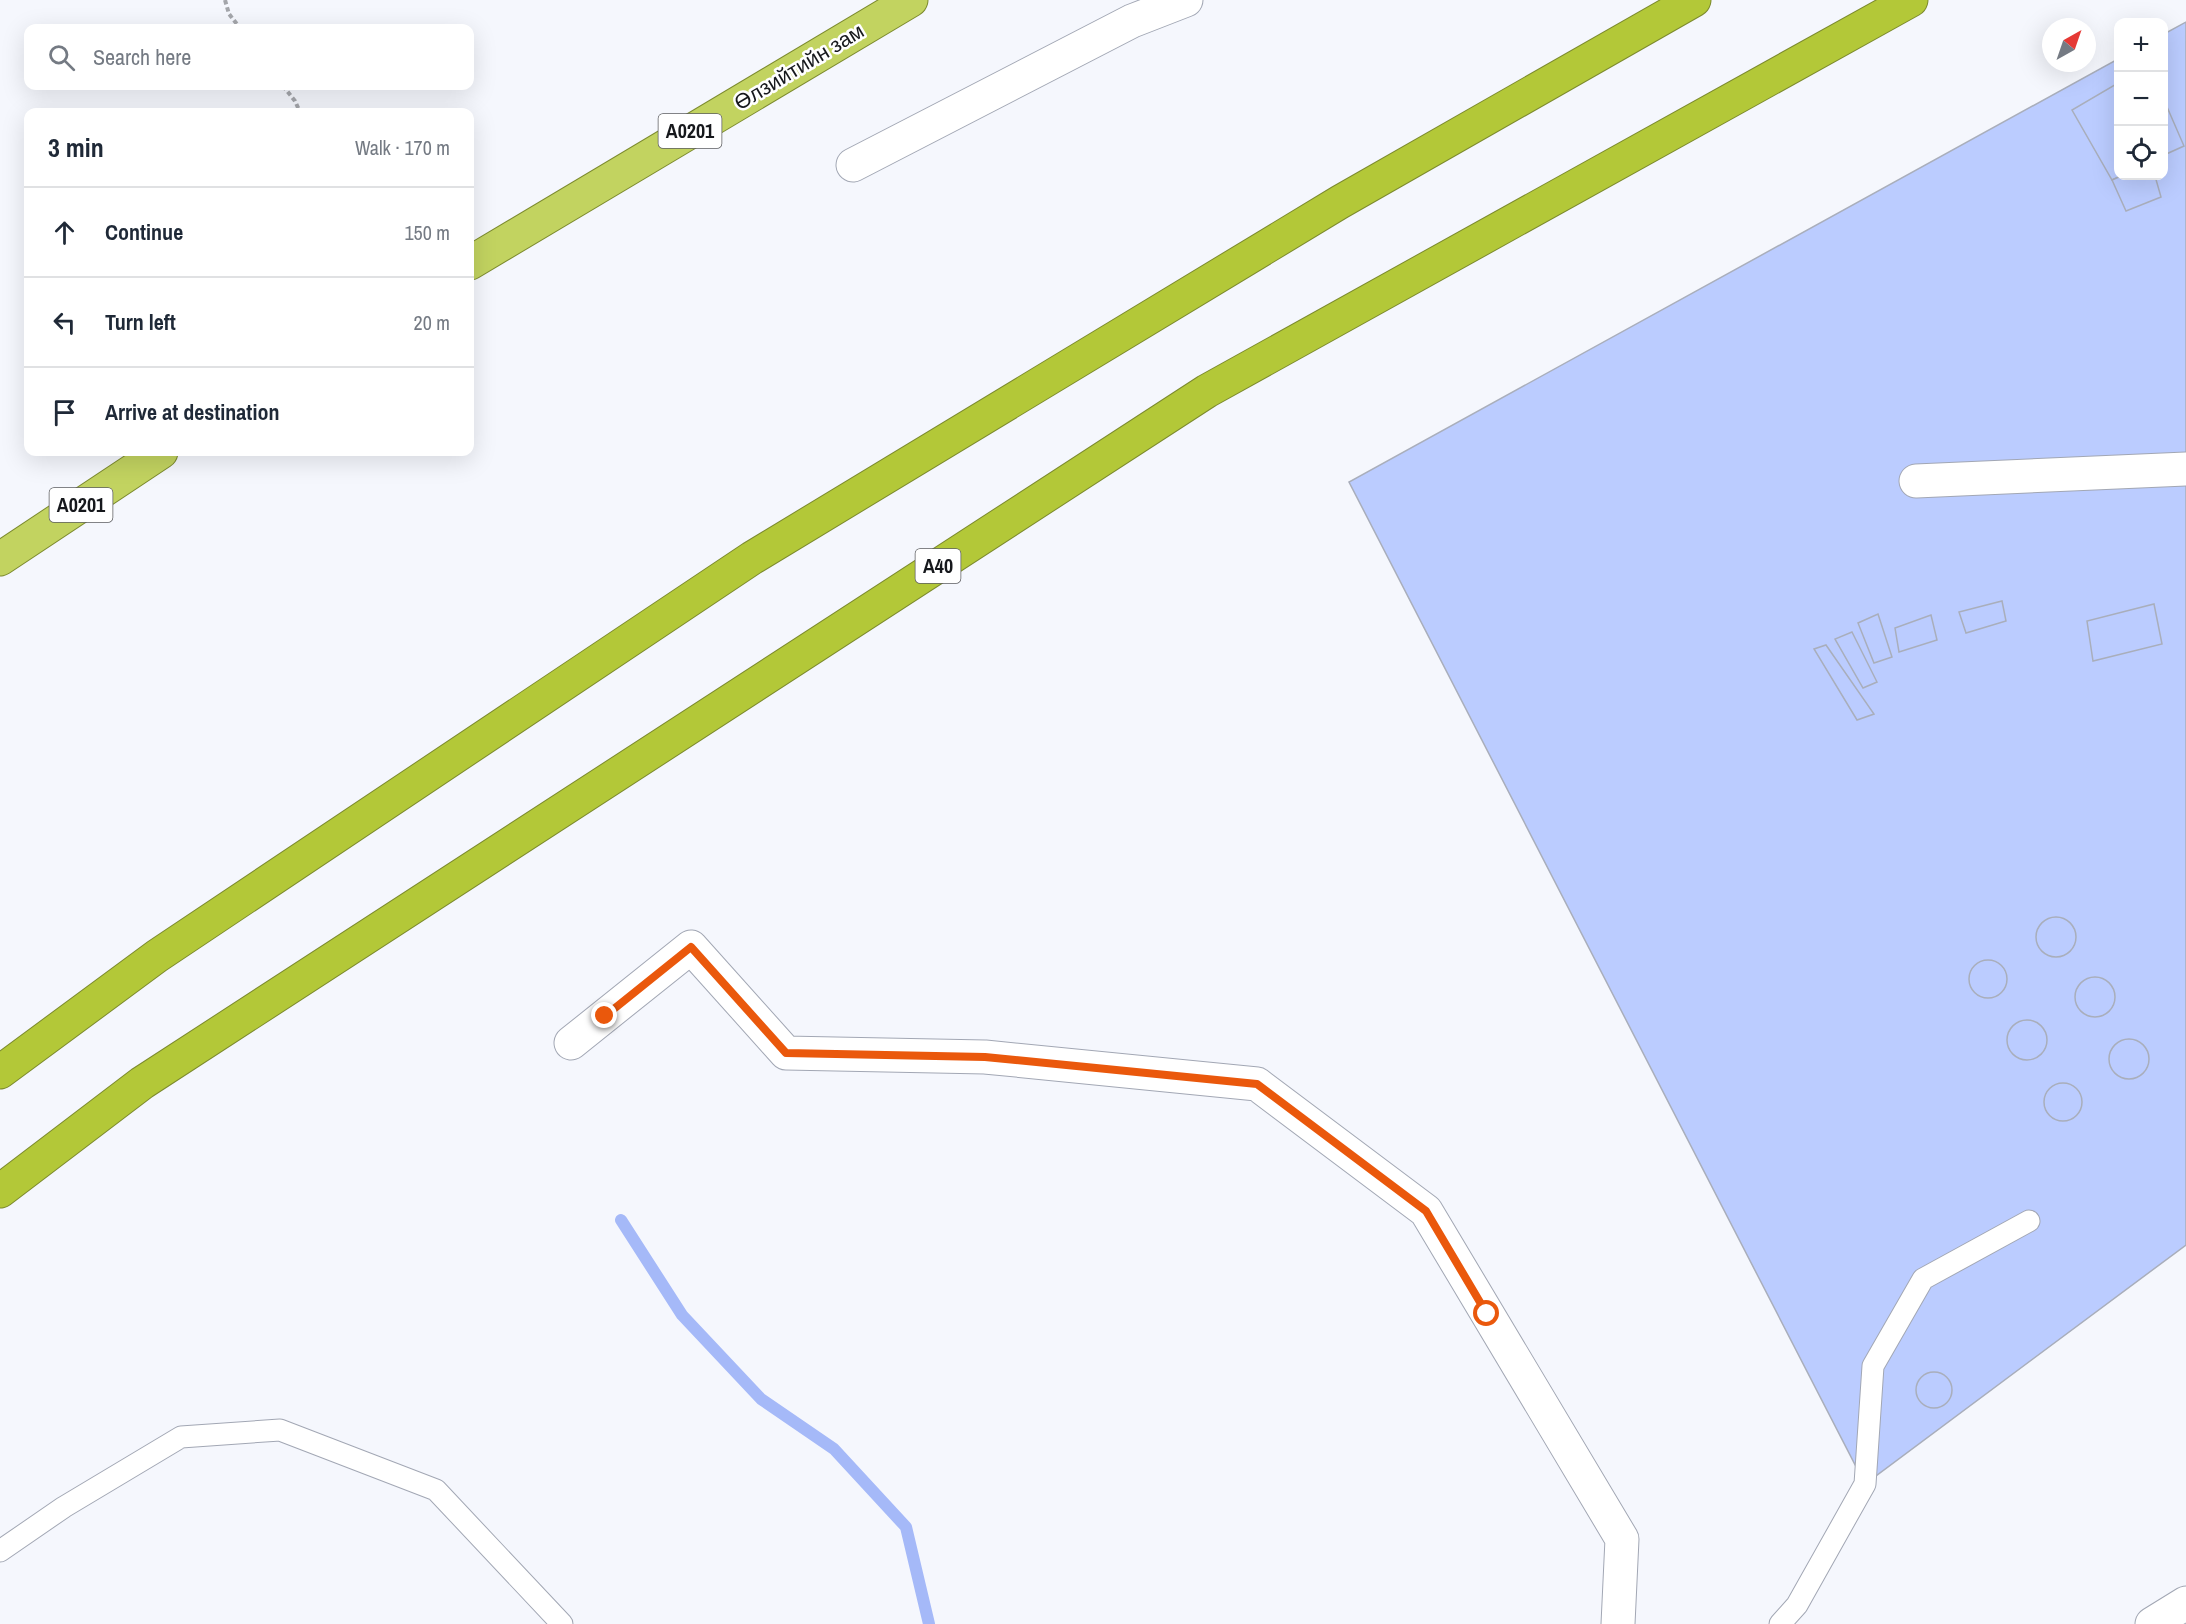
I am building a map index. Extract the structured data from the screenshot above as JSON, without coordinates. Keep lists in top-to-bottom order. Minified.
{"streets":{"highway":["Өлзийтийн зам","A0201","A40"]},"north":"top right","page":{"map_buttons":["+","−"],"search":"Search here","heading":["3 min","Walk · 170 m"],"list":[["Continue","150 m"],["Turn left","20 m"],"Arrive at destination"]}}
